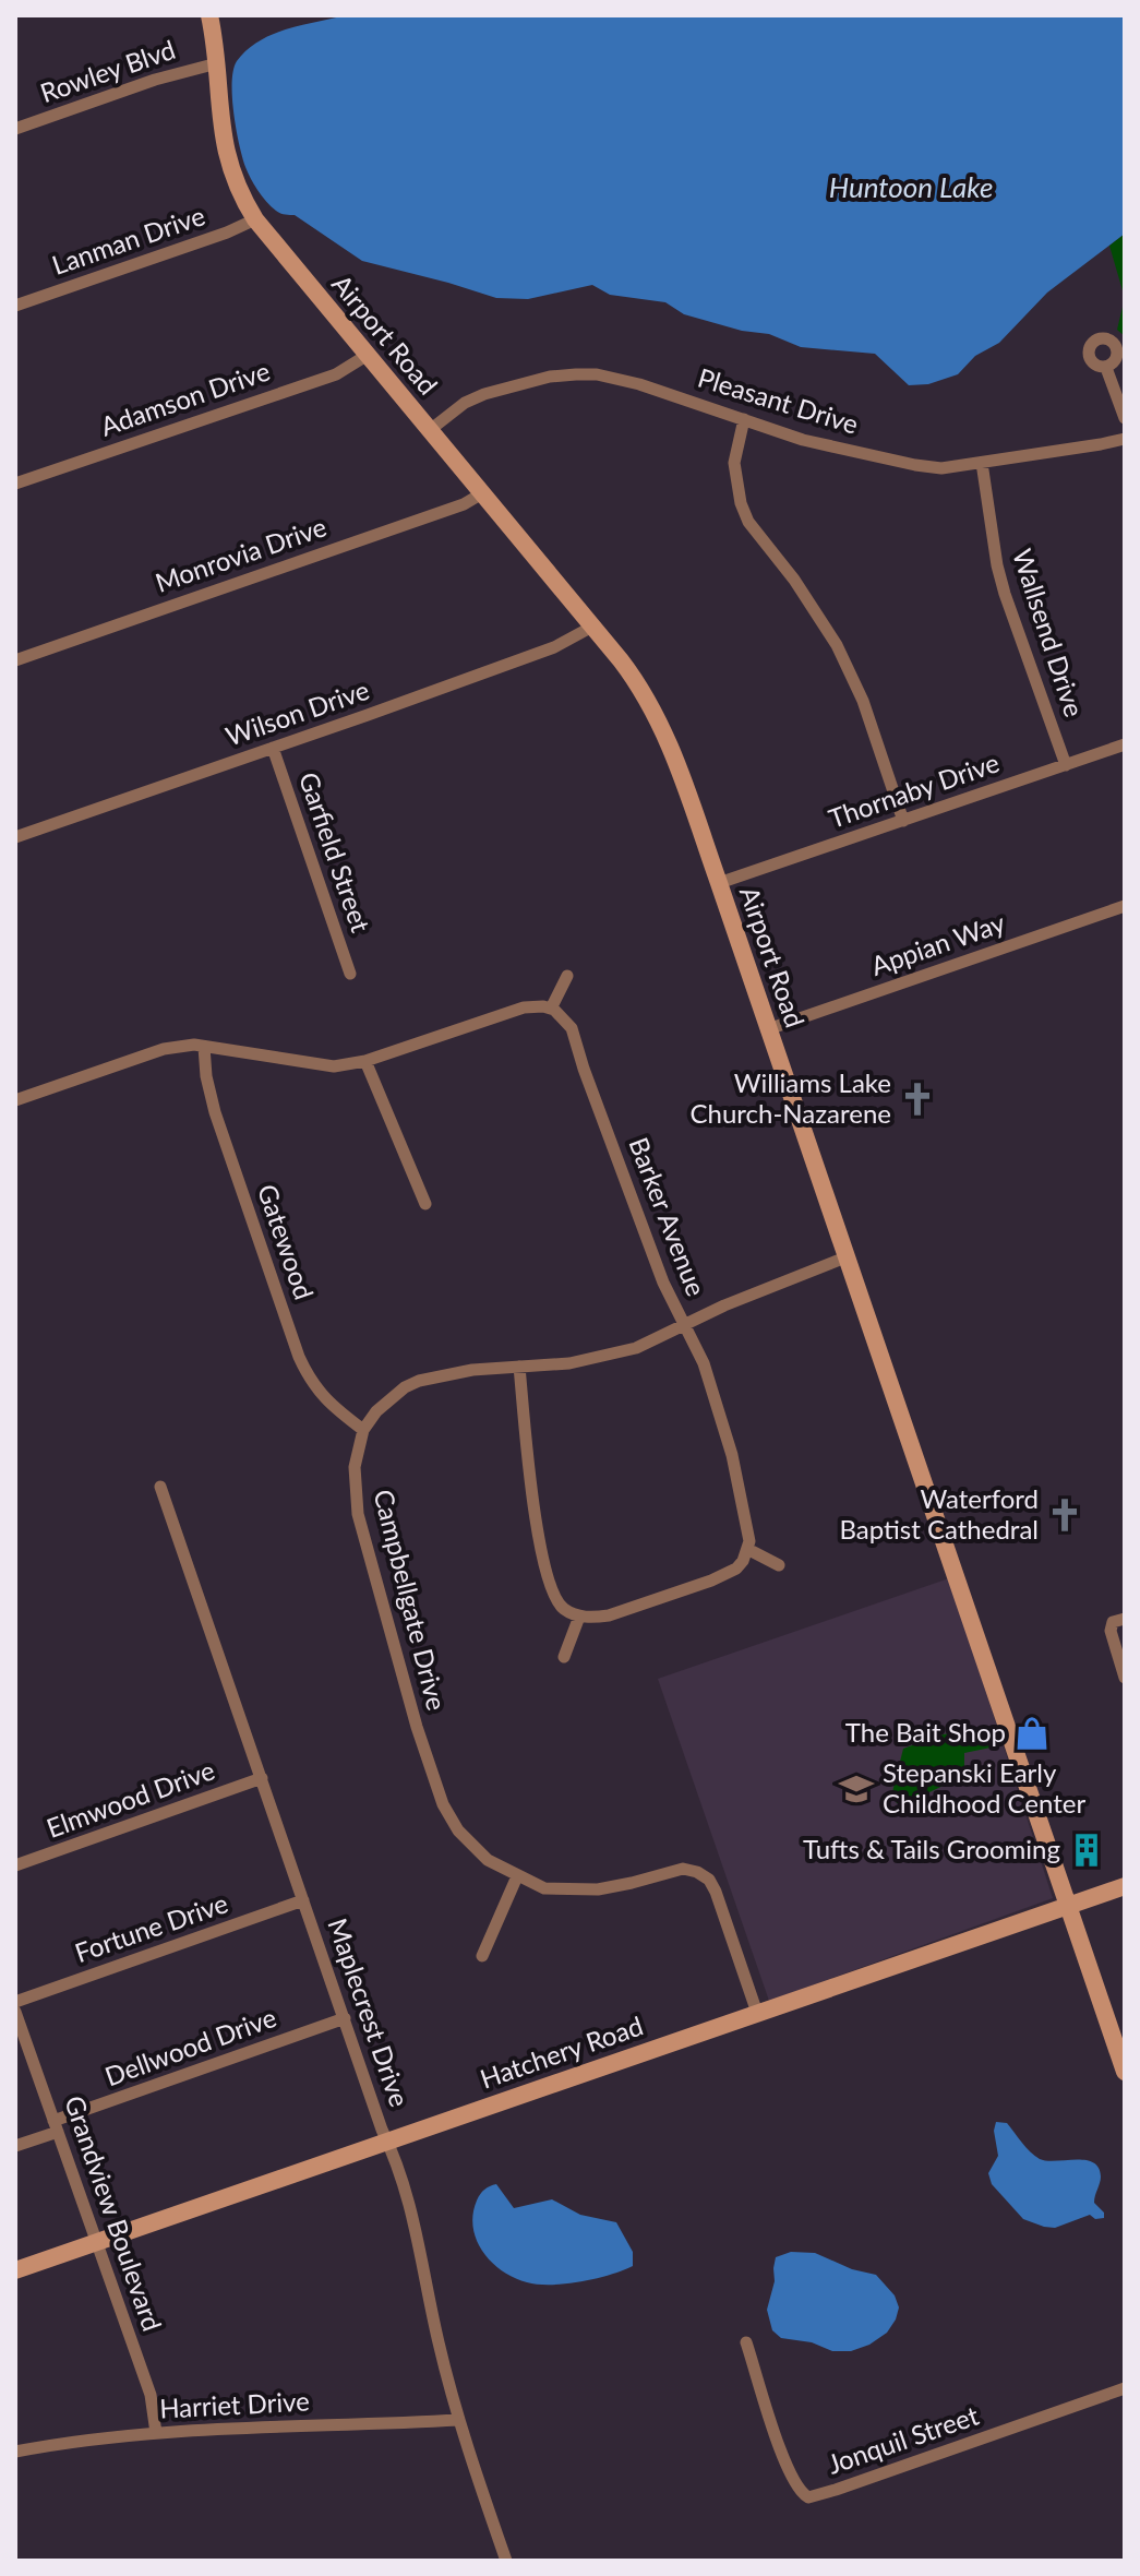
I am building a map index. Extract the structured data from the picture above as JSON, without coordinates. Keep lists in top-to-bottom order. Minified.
{"streets":{"street":["Rowley Blvd","Lanman Drive","Airport Road","Adamson Drive","Pleasant Drive","Monrovia Drive","Wallsend Drive","Wilson Drive","Thornaby Drive","Garfield Street","Appian Way","Barker Avenue","Gatewood","Campbellgate Drive","Elmwood Drive","Fortune Drive","Maplecrest Drive","Dellwood Drive","Hatchery Road","Grandview Boulevard","Harriet Drive","Jonquil Street"]},"crossings":[["Rowley Blvd","Airport Road"],["Lanman Drive","Airport Road"],["Airport Road","Adamson Drive"],["Airport Road","Pleasant Drive"],["Airport Road","Monrovia Drive"],["Airport Road","Wilson Drive"],["Airport Road","Thornaby Drive"],["Airport Road","Appian Way"],["Airport Road","Hatchery Road"],["Pleasant Drive","Wallsend Drive"],["Wallsend Drive","Thornaby Drive"],["Wilson Drive","Garfield Street"],["Gatewood","Campbellgate Drive"],["Campbellgate Drive","Hatchery Road"],["Elmwood Drive","Maplecrest Drive"],["Fortune Drive","Maplecrest Drive"],["Maplecrest Drive","Dellwood Drive"],["Maplecrest Drive","Hatchery Road"],["Maplecrest Drive","Harriet Drive"],["Dellwood Drive","Grandview Boulevard"],["Hatchery Road","Grandview Boulevard"],["Grandview Boulevard","Harriet Drive"]],"water":["Huntoon Lake"],"places":{"church":["Williams Lake Church-Nazarene","Waterford Baptist Cathedral"],"shop":["The Bait Shop"],"school or university":["Stepanski Early Childhood Center"],"building":["Tufts & Tails Grooming"]}}
